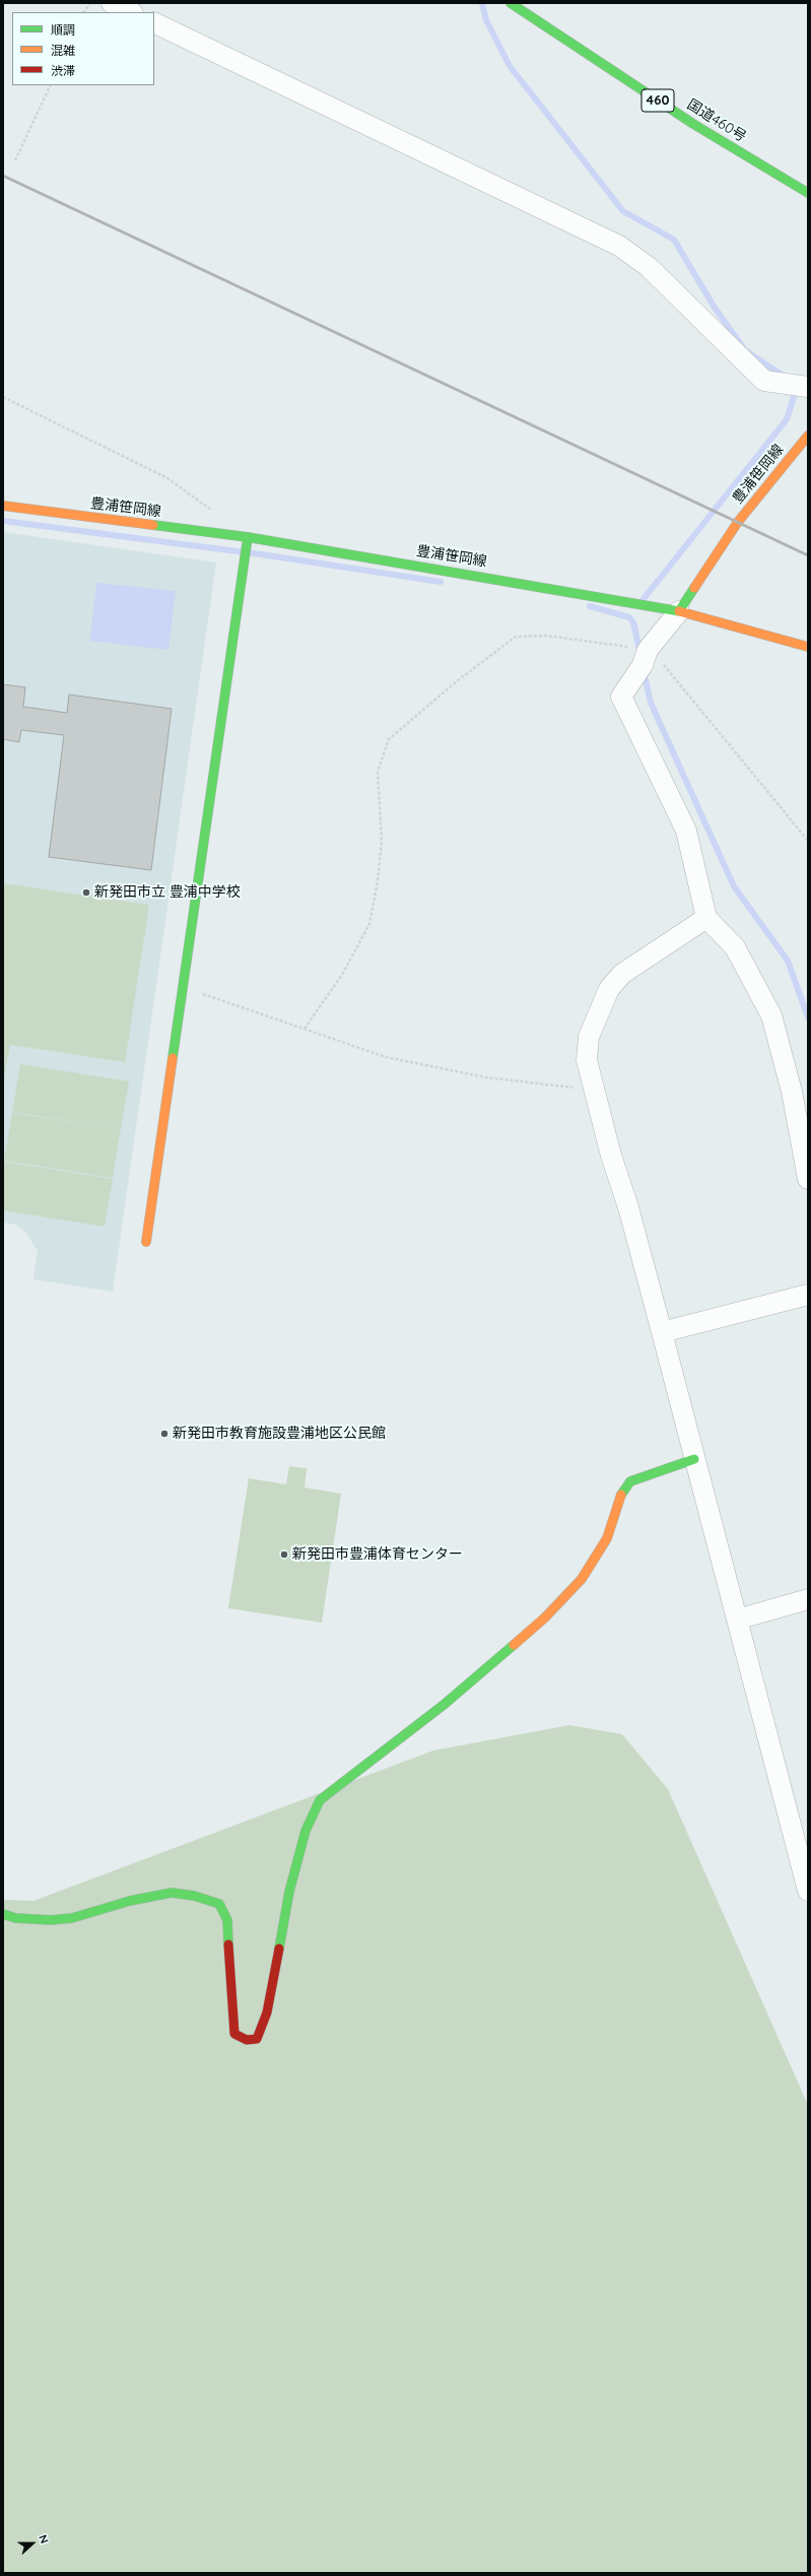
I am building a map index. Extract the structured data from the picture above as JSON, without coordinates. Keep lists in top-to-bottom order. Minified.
{"streets":{"main road":["460","国道460号","豊浦笹岡線"]},"places":["新発田市立 豊浦中学校","新発田市教育施設豊浦地区公民館","新発田市豊浦体育センター"],"legend":["順調","混雑","渋滞"],"north":"right"}
